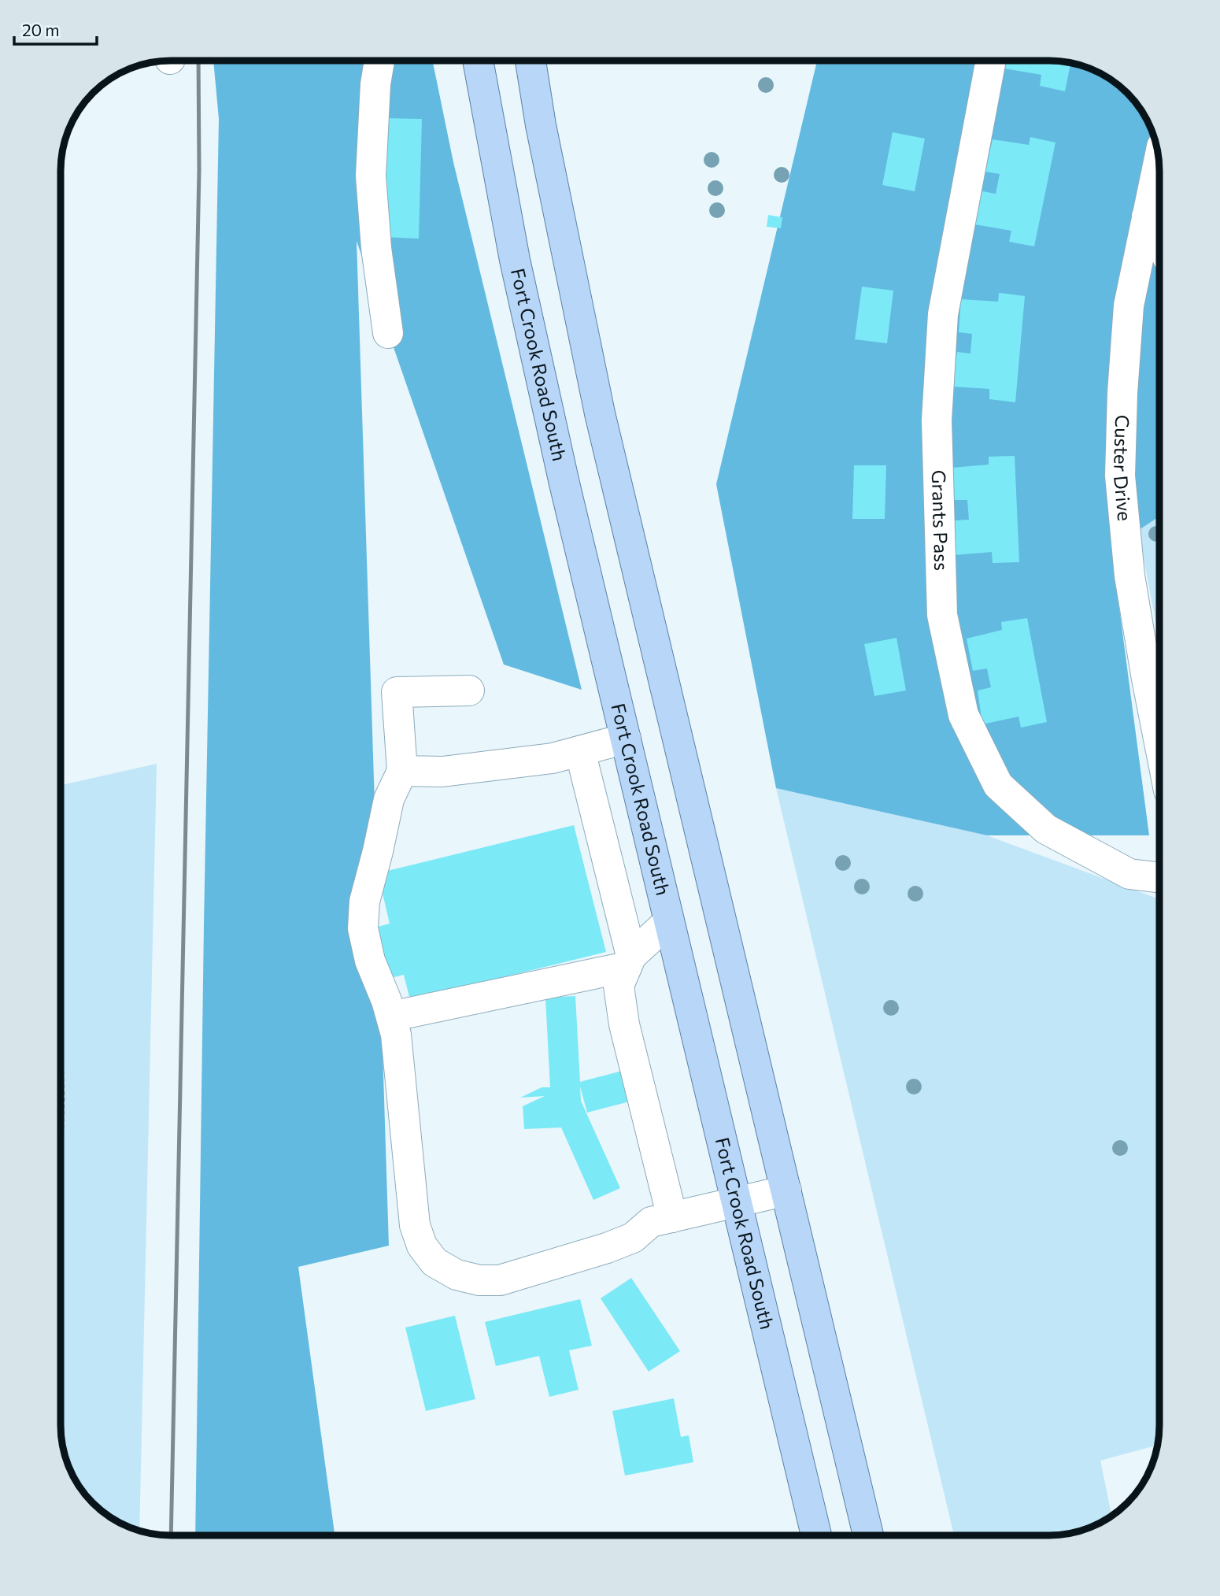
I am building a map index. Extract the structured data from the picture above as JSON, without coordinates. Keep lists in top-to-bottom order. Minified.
{"streets":{"main road":["Fort Crook Road South"],"street":["Custer Drive","Grants Pass"]},"scale_bar":"20 m"}
